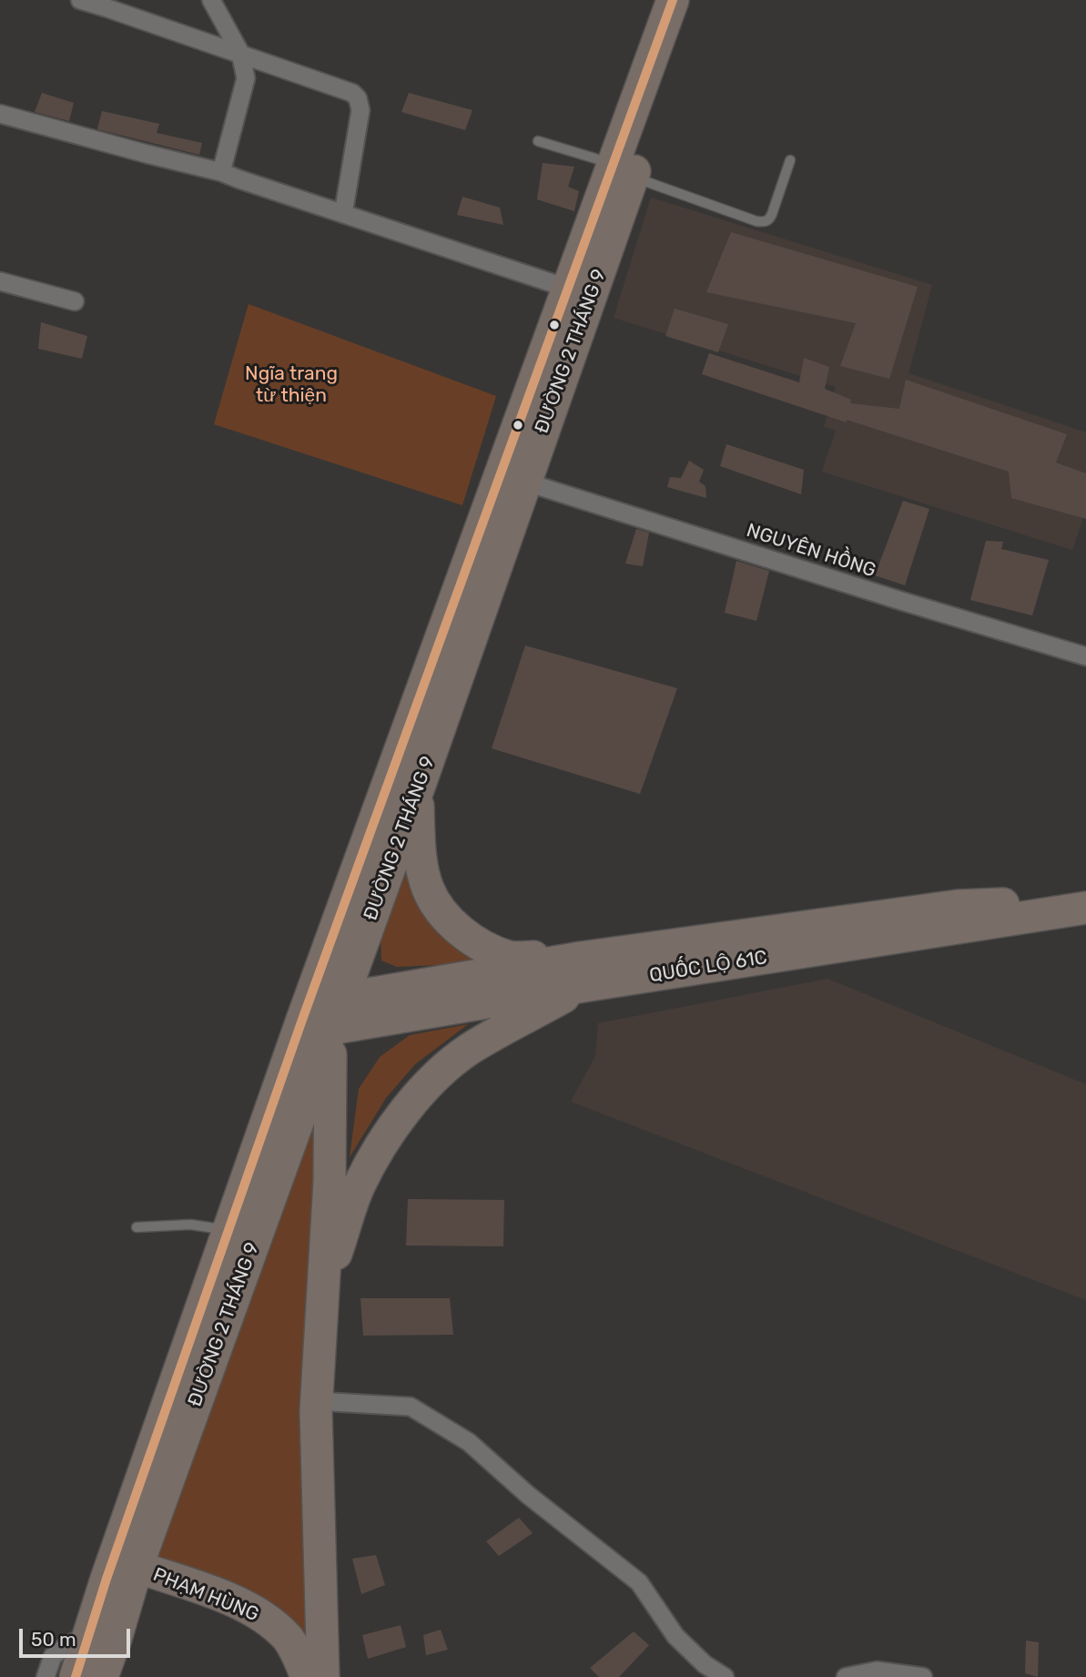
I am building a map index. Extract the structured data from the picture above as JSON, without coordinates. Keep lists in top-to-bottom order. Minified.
{"streets":{"highway":["ĐƯỜNG 2 THÁNG 9","QUỐC LỘ 61C","PHẠM HÙNG"],"street":["NGUYÊN HỒNG"]},"crossings":[["ĐƯỜNG 2 THÁNG 9","NGUYÊN HỒNG"],["ĐƯỜNG 2 THÁNG 9","QUỐC LỘ 61C"],["ĐƯỜNG 2 THÁNG 9","PHẠM HÙNG"]],"parks":["Ngĩa trang từ thiện"],"scale_bar":"50 m"}
